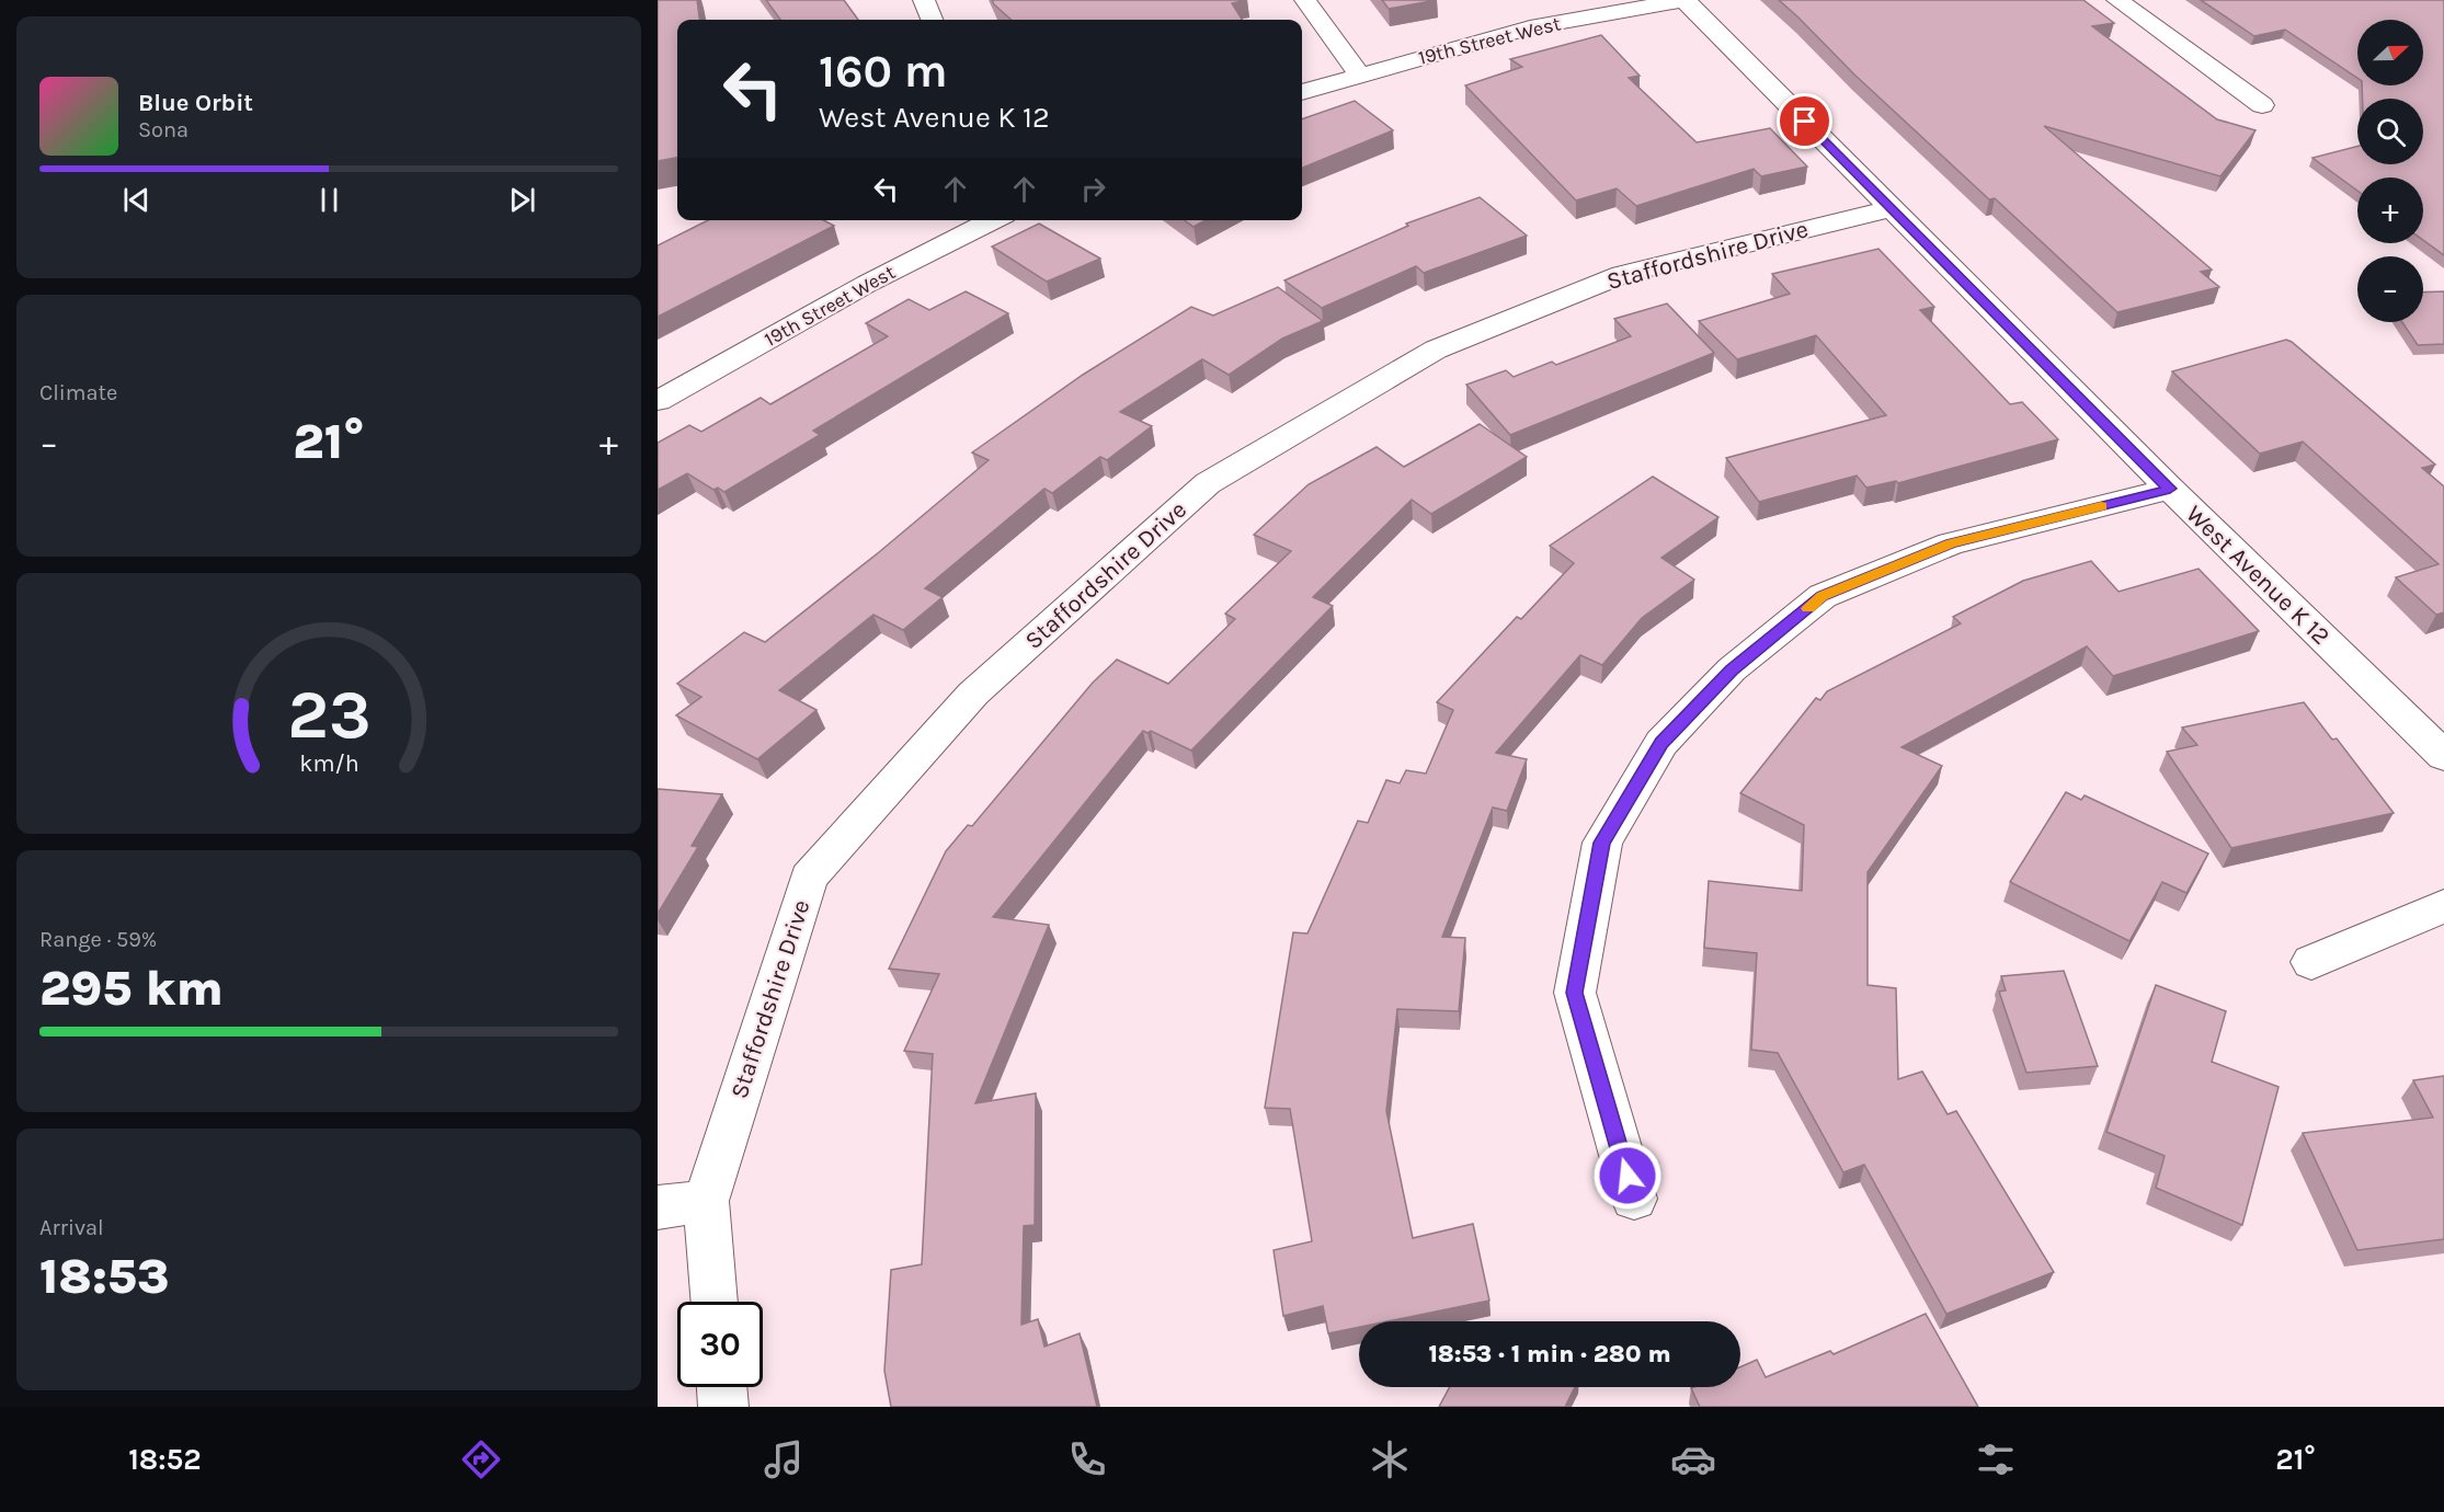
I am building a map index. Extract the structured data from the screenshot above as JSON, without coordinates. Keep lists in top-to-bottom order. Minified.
{"streets":{"street":["19th Street West","Staffordshire Drive","West Avenue K 12"]},"crossings":[["19th Street West","West Avenue K 12"],["Staffordshire Drive","West Avenue K 12"]],"north":"right","page":{"map_buttons":["+","−"],"turn":["160 m","West Avenue K 12"],"song":["Blue Orbit","Sona"],"tile":["Climate",["Range · 59%","295 km"],["Arrival","18:53"]],"heat":["−","21°","+"],"limit":"30","trip":"18:53 · 1 min · 280 m","tabs":["18:52","21°"],"gauge":["23","km/h"]}}
